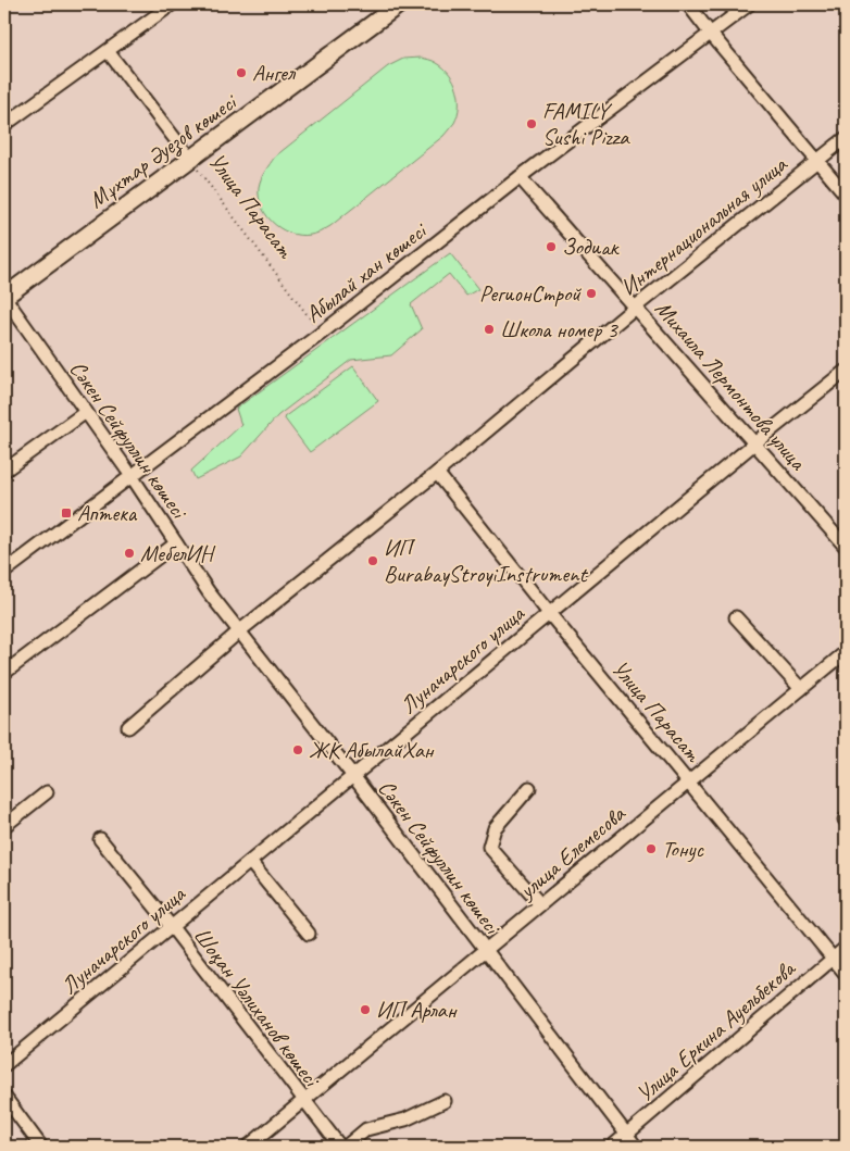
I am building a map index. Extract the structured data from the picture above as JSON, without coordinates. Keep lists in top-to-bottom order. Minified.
{"streets":{"main road":["Мұхтар Әуезов көшесі"],"street":["Улица Парасат","Интернациональная улица","Абылай хан көшесі","Михаила Лермонтова улица","Сәкен Сейфуллин көшесі","Луначарского улица","улица Елемесова","Шоқан Уәлиханов көшесі","Улица Еркина Ауельбекова"]},"crossings":[["Мұхтар Әуезов көшесі","Улица Парасат"],["Мұхтар Әуезов көшесі","Сәкен Сейфуллин көшесі"],["Улица Парасат","Интернациональная улица"],["Улица Парасат","Абылай хан көшесі"],["Улица Парасат","Луначарского улица"],["Улица Парасат","улица Елемесова"],["Улица Парасат","Улица Еркина Ауельбекова"],["Интернациональная улица","Михаила Лермонтова улица"],["Интернациональная улица","Сәкен Сейфуллин көшесі"],["Абылай хан көшесі","Михаила Лермонтова улица"],["Абылай хан көшесі","Сәкен Сейфуллин көшесі"],["Михаила Лермонтова улица","Луначарского улица"],["Сәкен Сейфуллин көшесі","Луначарского улица"],["Сәкен Сейфуллин көшесі","улица Елемесова"],["Сәкен Сейфуллин көшесі","Улица Еркина Ауельбекова"],["Луначарского улица","Шоқан Уәлиханов көшесі"],["улица Елемесова","Шоқан Уәлиханов көшесі"]],"places":{"other":["Ангел","FAMILY Sushi Pizza","Зодиак","РегионСтрой","Школа номер 3","МебелИН","ИП BurabayStroyiInstrument","ЖК АбылайХан","Тонус","ИП Арлан"],"transit":["Аптека"]}}
